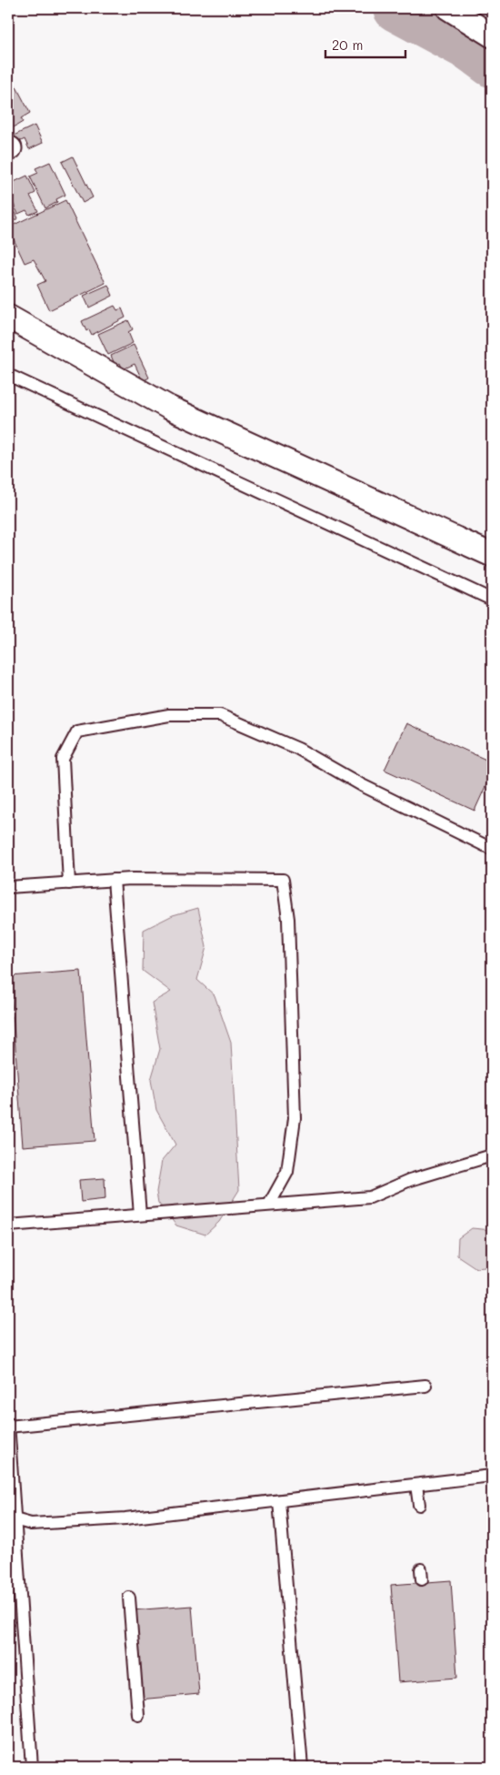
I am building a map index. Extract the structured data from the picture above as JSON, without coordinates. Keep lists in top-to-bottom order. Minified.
{"scale_bar":"20 m"}
